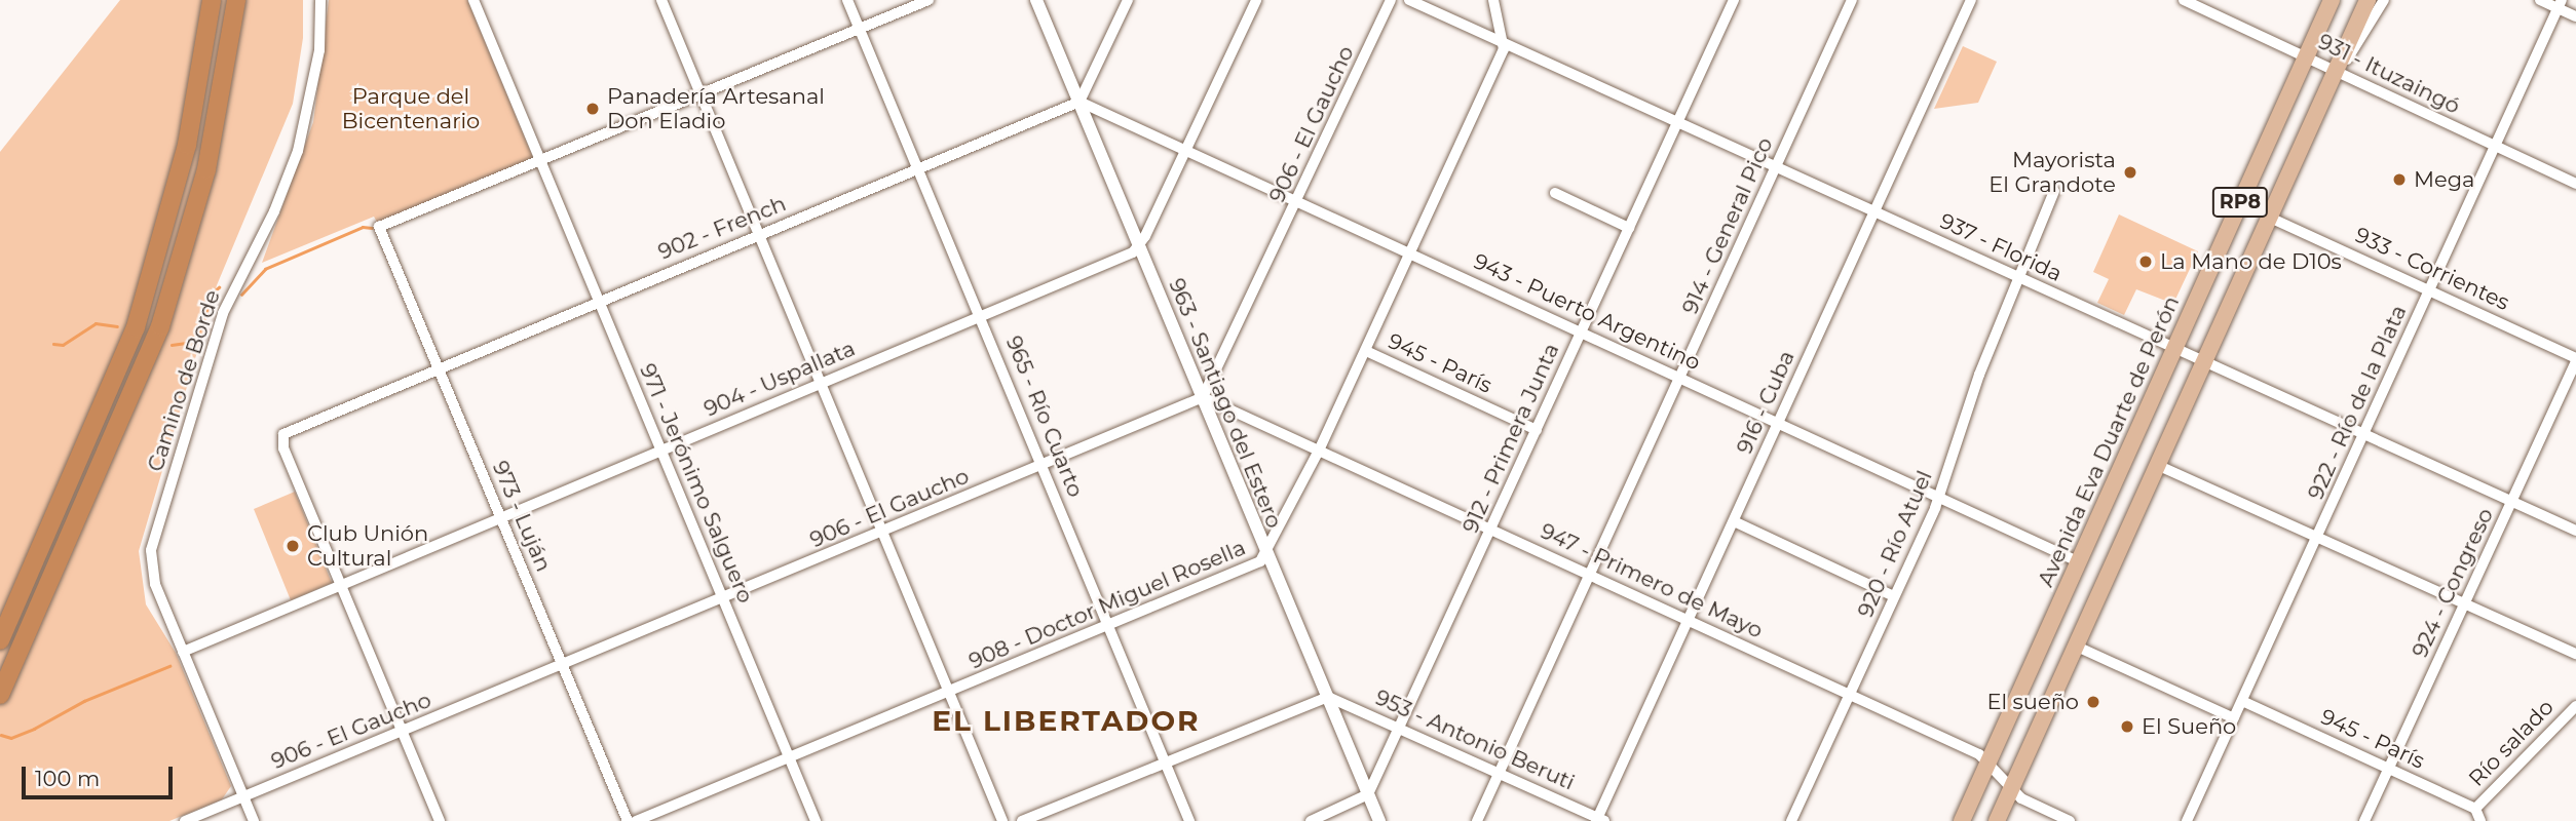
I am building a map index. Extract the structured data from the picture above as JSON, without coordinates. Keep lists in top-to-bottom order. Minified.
{"streets":{"main road":["RP8","Avenida Eva Duarte de Perón"],"street":["931 - Ituzaingó","906 - El Gaucho","914 - General Pico","902 - French","937 - Florida","933 - Corrientes","943 - Puerto Argentino","945 - París","904 - Uspallata","Camino de Borde","916 - Cuba","922 - Río de la Plata","963 - Santiago del Estero","965 - Río Cuarto","912 - Primera Junta","971 - Jerónimo Salguero","973 - Luján","920 - Río Atuel","947 - Primero de Mayo","924 - Congreso","908 - Doctor Miguel Rosella","953 - Antonio Beruti","Río salado"]},"crossings":[["931 - Ituzaingó","RP8"],["931 - Ituzaingó","922 - Río de la Plata"],["931 - Ituzaingó","Avenida Eva Duarte de Perón"],["906 - El Gaucho","943 - Puerto Argentino"],["906 - El Gaucho","Camino de Borde"],["906 - El Gaucho","963 - Santiago del Estero"],["906 - El Gaucho","965 - Río Cuarto"],["906 - El Gaucho","971 - Jerónimo Salguero"],["906 - El Gaucho","973 - Luján"],["906 - El Gaucho","947 - Primero de Mayo"],["RP8","937 - Florida"],["RP8","933 - Corrientes"],["RP8","947 - Primero de Mayo"],["914 - General Pico","937 - Florida"],["914 - General Pico","943 - Puerto Argentino"],["914 - General Pico","947 - Primero de Mayo"],["914 - General Pico","953 - Antonio Beruti"],["902 - French","943 - Puerto Argentino"],["902 - French","904 - Uspallata"],["902 - French","963 - Santiago del Estero"],["902 - French","965 - Río Cuarto"],["902 - French","971 - Jerónimo Salguero"],["902 - French","973 - Luján"],["937 - Florida","916 - Cuba"],["937 - Florida","922 - Río de la Plata"],["937 - Florida","912 - Primera Junta"],["937 - Florida","Avenida Eva Duarte de Perón"],["937 - Florida","920 - Río Atuel"],["937 - Florida","924 - Congreso"],["937 - Florida","908 - Doctor Miguel Rosella"],["933 - Corrientes","922 - Río de la Plata"],["933 - Corrientes","924 - Congreso"],["943 - Puerto Argentino","916 - Cuba"],["943 - Puerto Argentino","963 - Santiago del Estero"],["943 - Puerto Argentino","912 - Primera Junta"],["943 - Puerto Argentino","Avenida Eva Duarte de Perón"],["943 - Puerto Argentino","920 - Río Atuel"],["943 - Puerto Argentino","908 - Doctor Miguel Rosella"],["945 - París","922 - Río de la Plata"],["945 - París","912 - Primera Junta"],["945 - París","924 - Congreso"],["945 - París","908 - Doctor Miguel Rosella"],["945 - París","Río salado"],["904 - Uspallata","Camino de Borde"],["904 - Uspallata","963 - Santiago del Estero"],["904 - Uspallata","965 - Río Cuarto"],["904 - Uspallata","971 - Jerónimo Salguero"],["904 - Uspallata","973 - Luján"],["916 - Cuba","947 - Primero de Mayo"],["916 - Cuba","953 - Antonio Beruti"],["963 - Santiago del Estero","912 - Primera Junta"],["963 - Santiago del Estero","947 - Primero de Mayo"],["963 - Santiago del Estero","908 - Doctor Miguel Rosella"],["963 - Santiago del Estero","953 - Antonio Beruti"],["965 - Río Cuarto","908 - Doctor Miguel Rosella"],["912 - Primera Junta","947 - Primero de Mayo"],["912 - Primera Junta","953 - Antonio Beruti"],["Avenida Eva Duarte de Perón","947 - Primero de Mayo"],["971 - Jerónimo Salguero","973 - Luján"],["971 - Jerónimo Salguero","908 - Doctor Miguel Rosella"],["920 - Río Atuel","947 - Primero de Mayo"],["947 - Primero de Mayo","908 - Doctor Miguel Rosella"]],"districts":["EL LIBERTADOR"],"parks":["Parque del Bicentenario"],"places":["Panadería Artesanal Don Eladio","Mayorista El Grandote","Mega","La Mano de D10s","Club Unión Cultural","El sueño","El Sueño"],"scale_bar":"100 m"}
